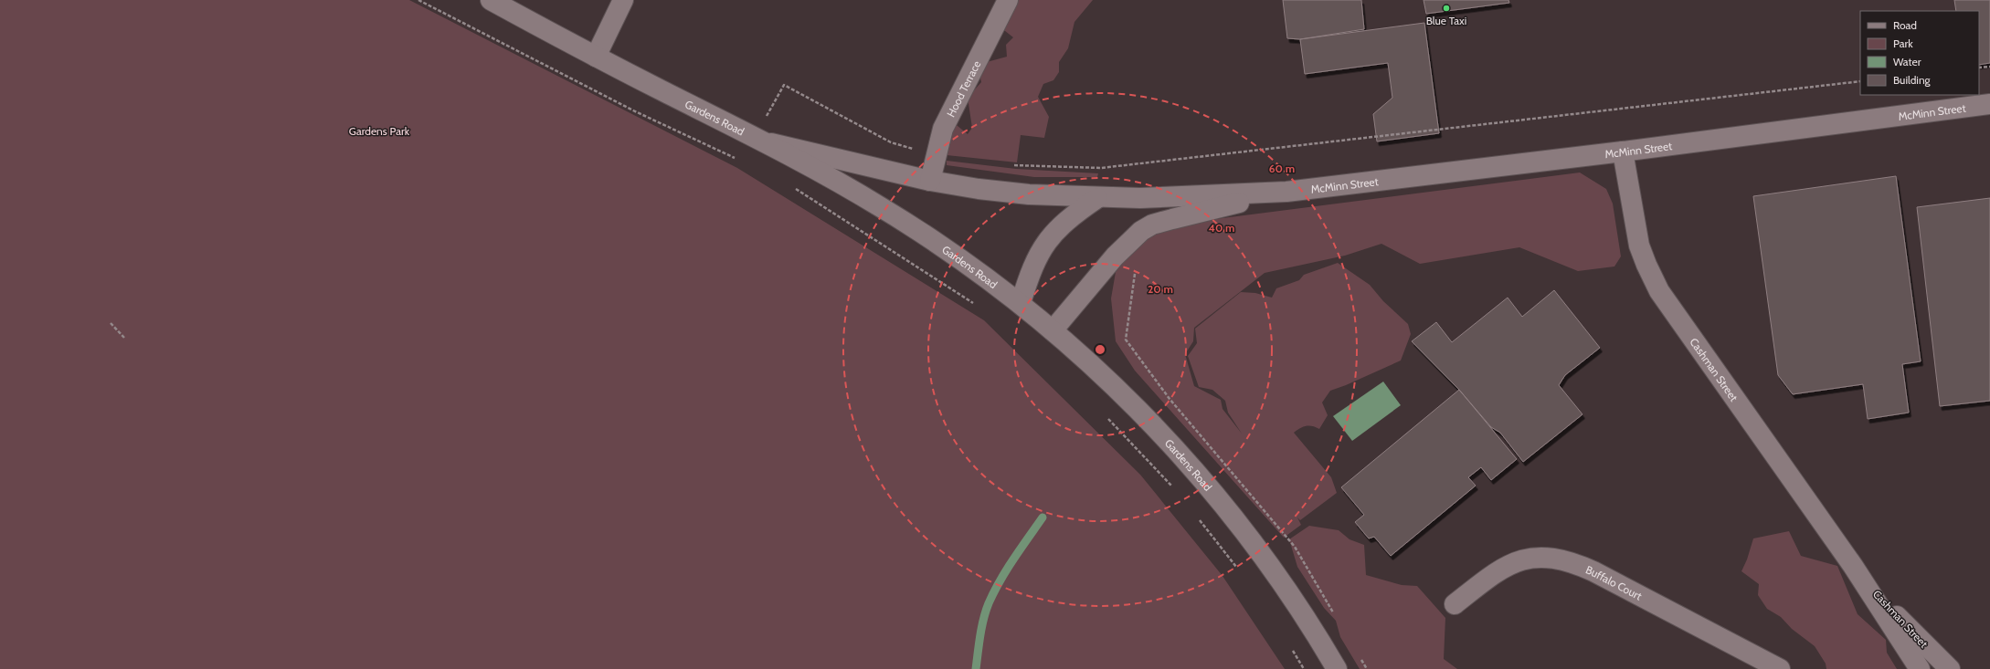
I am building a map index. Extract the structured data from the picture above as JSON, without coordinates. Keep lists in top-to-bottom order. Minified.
{"streets":{"street":["Hood Terrace","McMinn Street","Gardens Road","Cashman Street","Buffalo Court"]},"crossings":[["McMinn Street","Cashman Street"]],"parks":["Gardens Park"],"places":["Blue Taxi"],"legend":["Road","Park","Water","Building"],"rings":["60 m","40 m","20 m"]}
